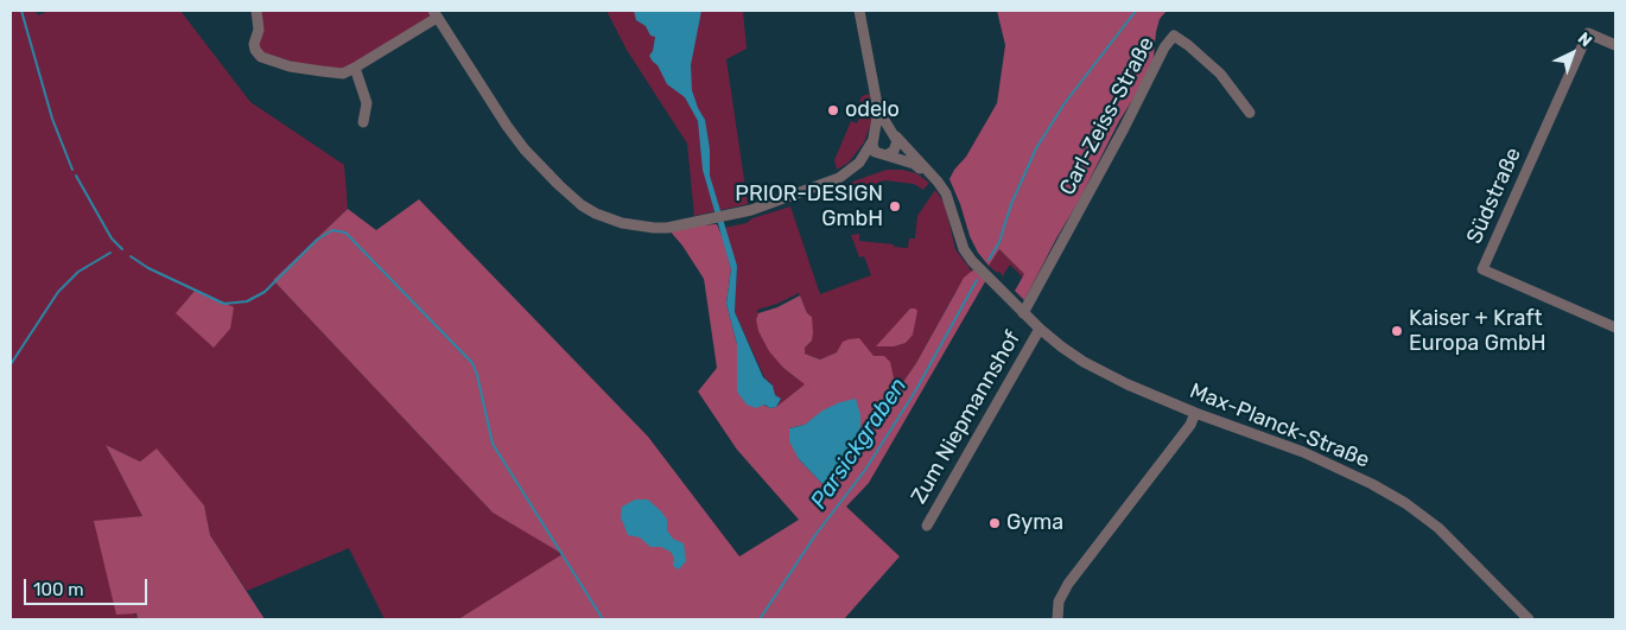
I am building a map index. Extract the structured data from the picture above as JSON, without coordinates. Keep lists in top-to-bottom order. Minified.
{"streets":{"street":["Carl-Zeiss-Straße","Südstraße","Zum Niepmannshof","Max-Planck-Straße"]},"crossings":[["Carl-Zeiss-Straße","Max-Planck-Straße"],["Zum Niepmannshof","Max-Planck-Straße"]],"water":["Parsickgraben"],"places":["odelo","PRIOR-DESIGN GmbH","Kaiser + Kraft Europa GmbH","Gyma"],"scale_bar":"100 m","north":"top right"}
